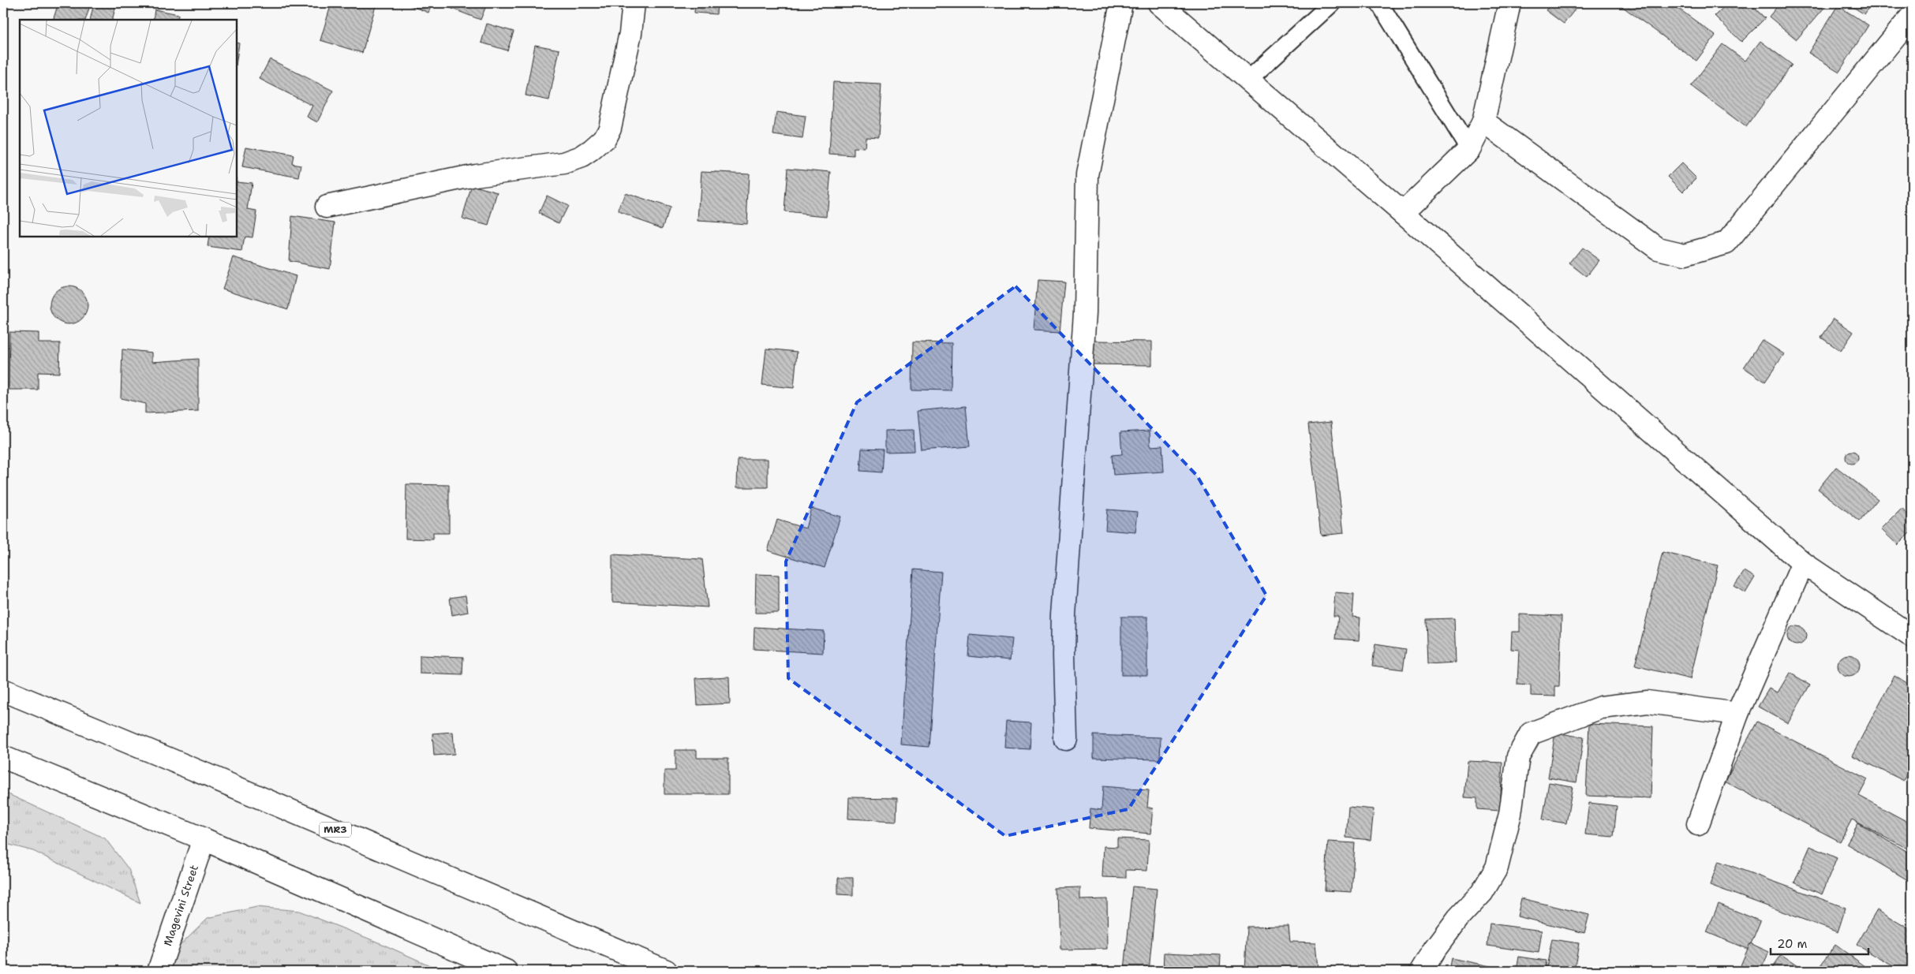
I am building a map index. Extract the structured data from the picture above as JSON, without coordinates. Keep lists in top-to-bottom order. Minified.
{"streets":{"main road":["MR3","Magevini Street"]},"scale_bar":"20 m"}
